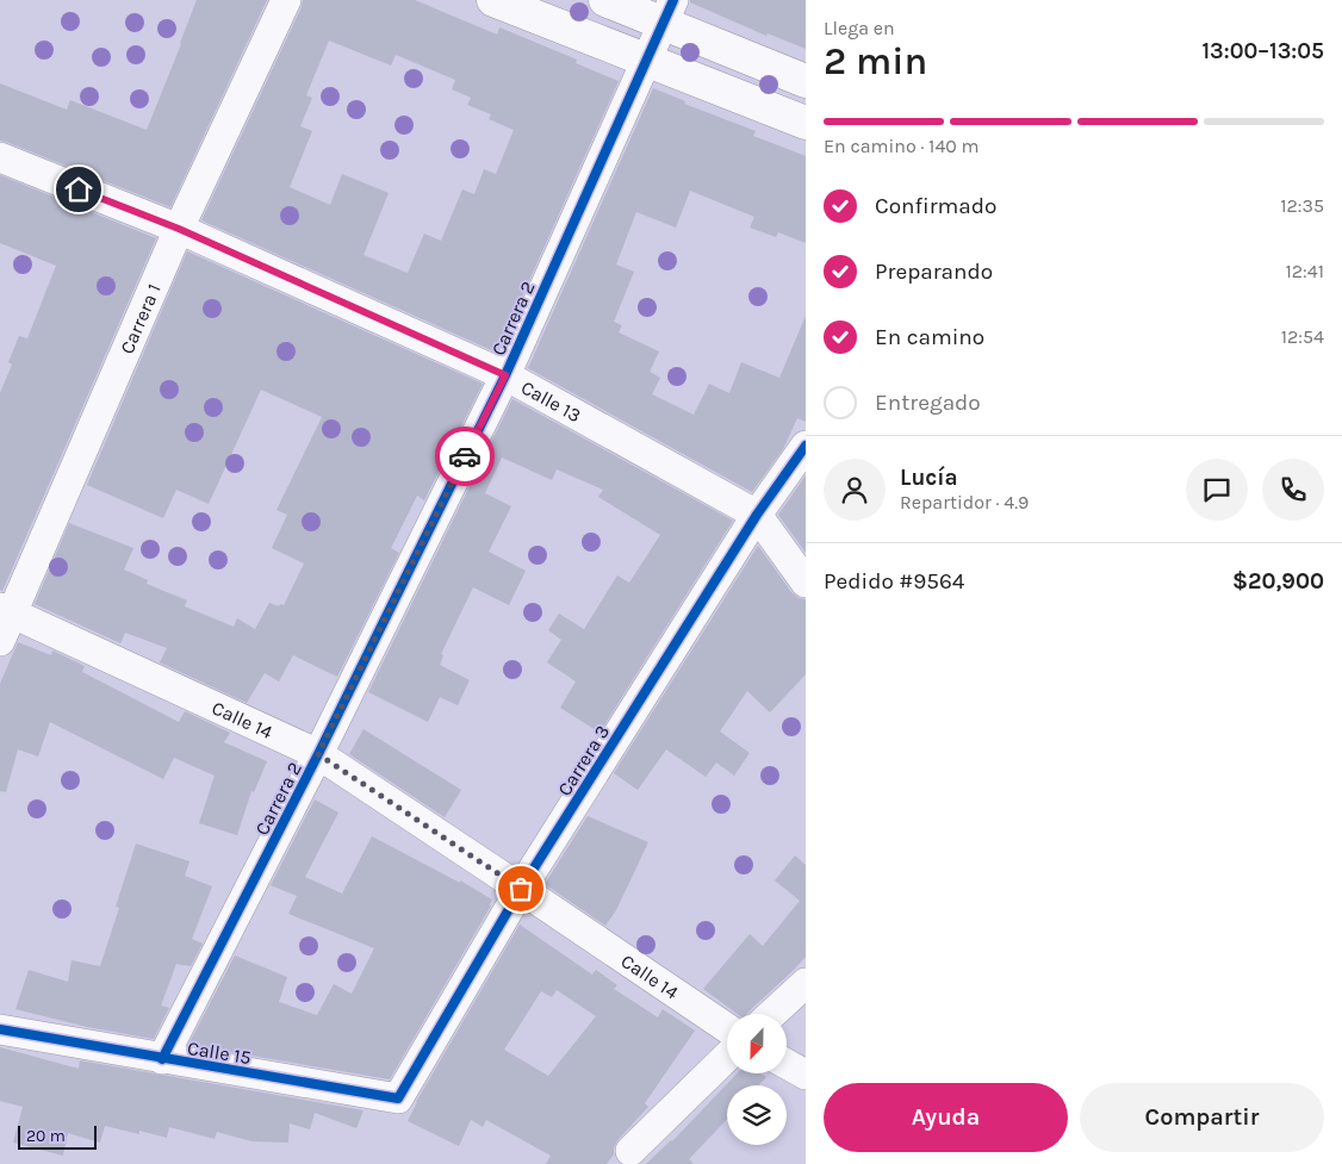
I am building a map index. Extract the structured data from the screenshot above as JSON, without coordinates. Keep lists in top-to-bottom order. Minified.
{"streets":{"street":["Carrera 2","Carrera 1","Calle 13","Calle 14","Carrera 3","Calle 15"]},"crossings":[["Carrera 2","Calle 13"],["Carrera 2","Calle 14"],["Carrera 2","Calle 15"],["Carrera 1","Calle 13"],["Carrera 1","Calle 14"],["Calle 13","Carrera 3"],["Calle 14","Carrera 3"],["Carrera 3","Calle 15"]],"scale_bar":"20 m","north":"bottom","page":{"heading":["2 min","Llega en","13:00–13:05"],"panel":["Lucía","Repartidor · 4.9","Pedido #9564","$20,900"],"bar":"En camino · 140 m","list":[["Confirmado","12:35"],["Preparando","12:41"],["En camino","12:54"],"Entregado"],"buttons":["Ayuda","Compartir"],"scale":"20 m"}}
